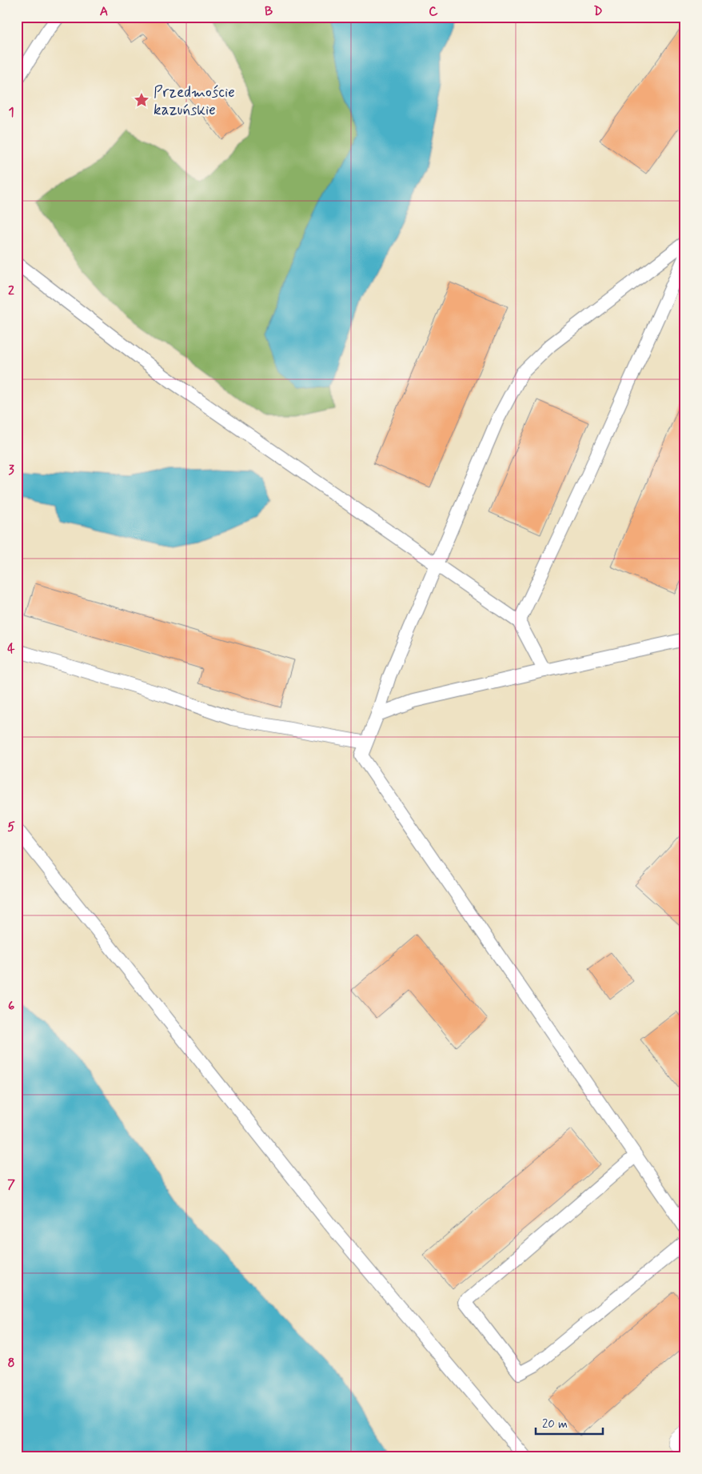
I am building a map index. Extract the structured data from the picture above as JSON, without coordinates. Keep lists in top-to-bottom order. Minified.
{"places":{"place":["Przedmoście kazuńskie"]},"scale_bar":"20 m","grid":{"columns":["A","B","C","D"],"rows":["1","2","3","4","5","6","7","8"]}}
